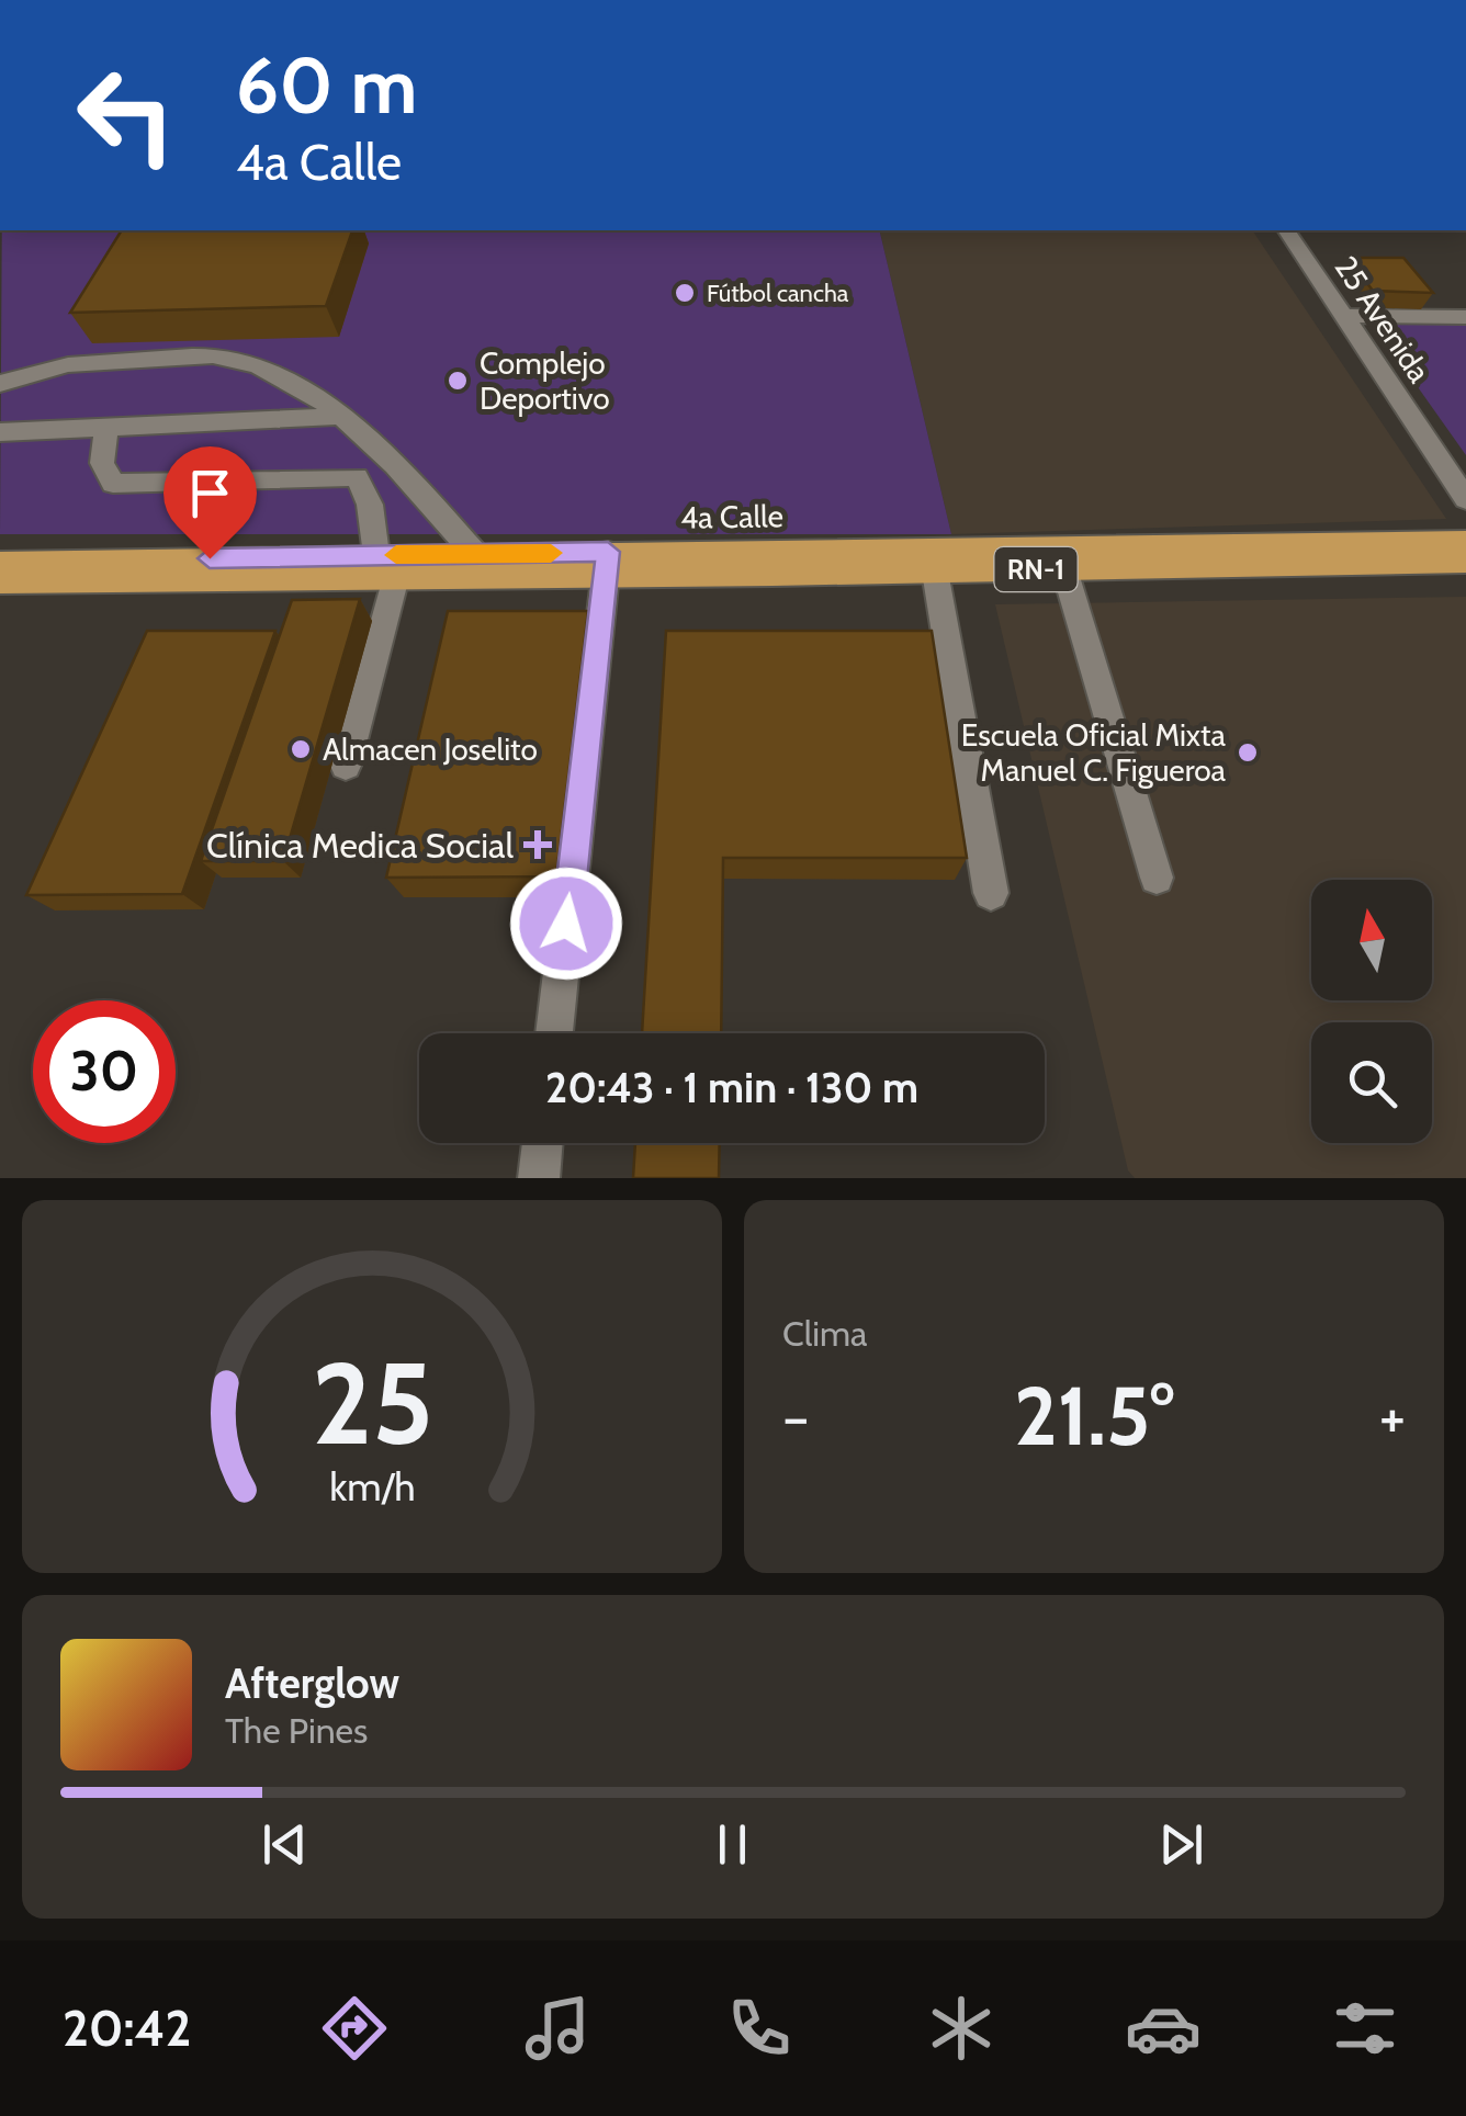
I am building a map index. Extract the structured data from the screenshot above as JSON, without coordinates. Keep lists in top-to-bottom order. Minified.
{"streets":{"main road":["4a Calle","RN-1"],"street":["25 Avenida"]},"places":{"other":["Fútbol cancha","Complejo Deportivo","Almacen Joselito","Escuela Oficial Mixta Manuel C. Figueroa"],"health":["Clínica Medica Social"]},"north":"top","page":{"turn":["60 m","4a Calle"],"limit":"30","trip":"20:43 · 1 min · 130 m","tile":"Clima","heat":["−","21.5°","+"],"song":["Afterglow","The Pines"],"tabs":"20:42","gauge":["25","km/h"]}}
